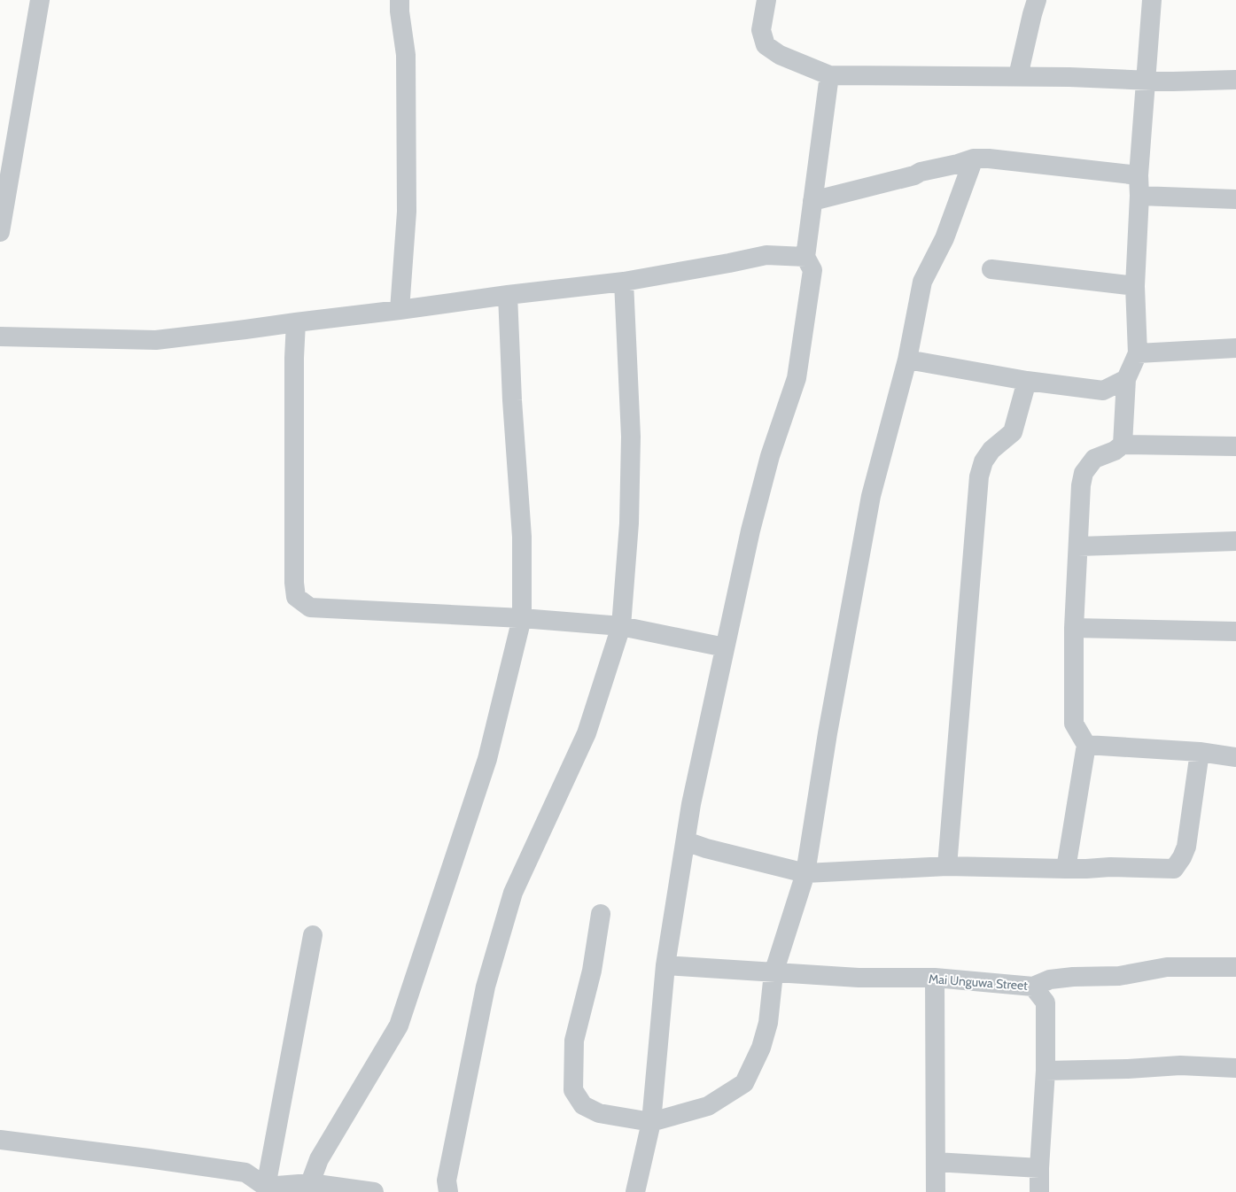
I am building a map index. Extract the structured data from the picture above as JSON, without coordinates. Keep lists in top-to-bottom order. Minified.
{"streets":{"street":["Mai Unguwa Street"]}}
